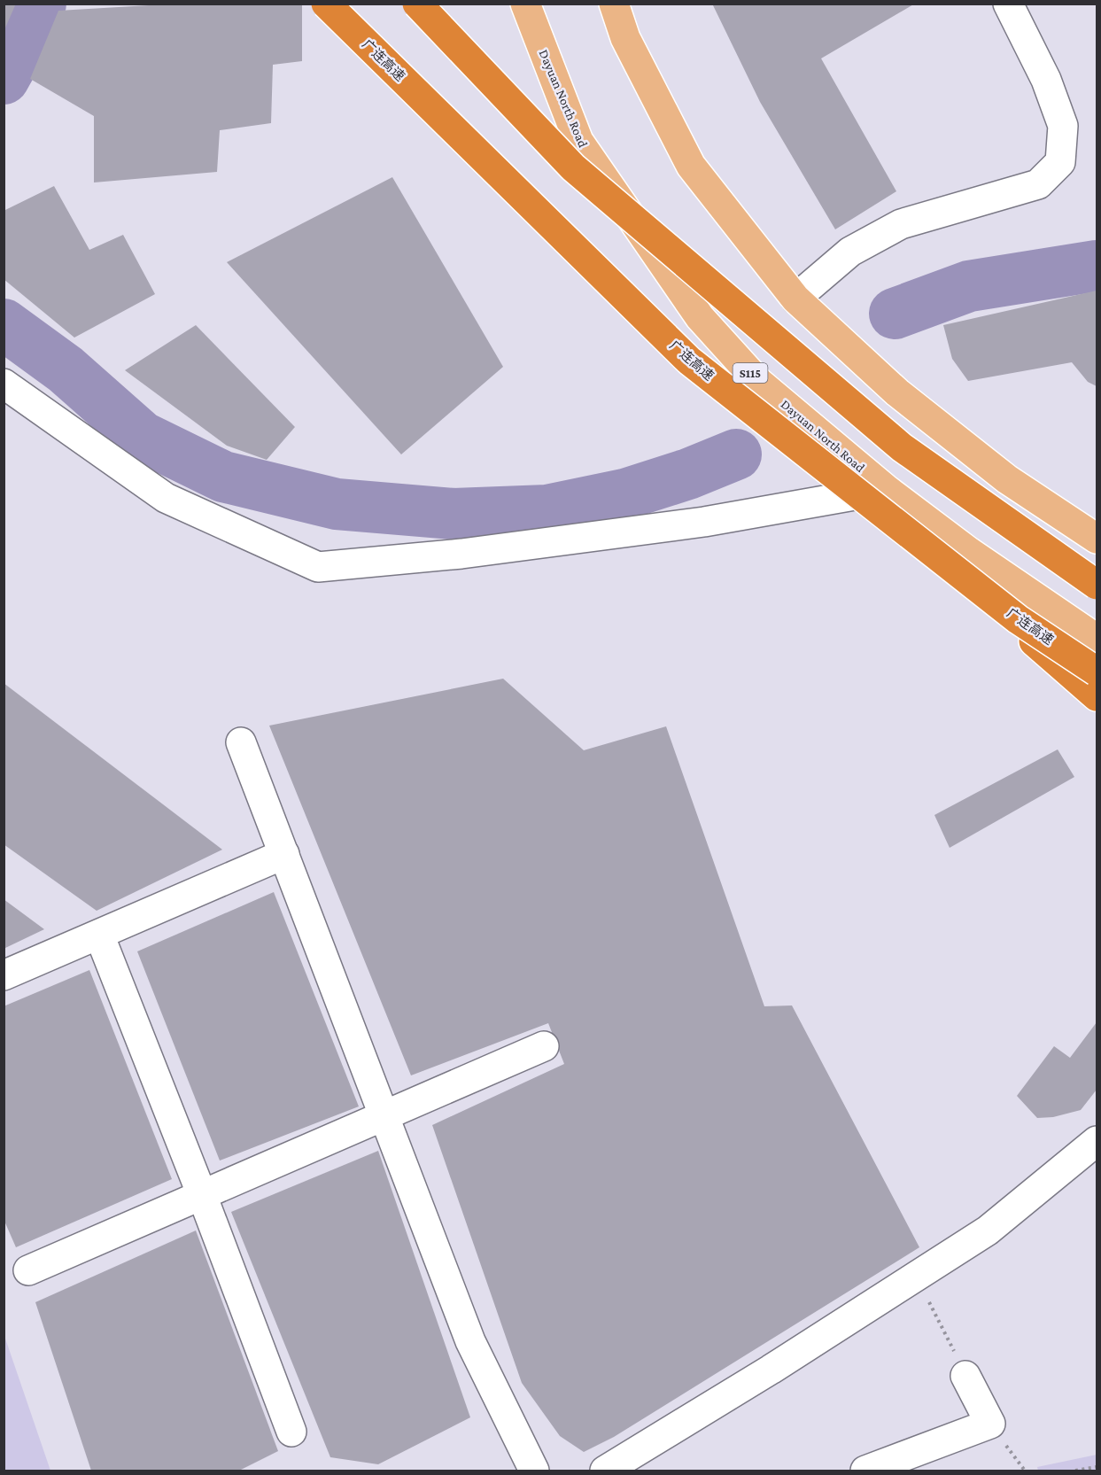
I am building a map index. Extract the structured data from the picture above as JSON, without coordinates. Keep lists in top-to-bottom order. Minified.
{"streets":{"highway":["广连高速"],"main road":["Dayuan North Road","S115"]}}
